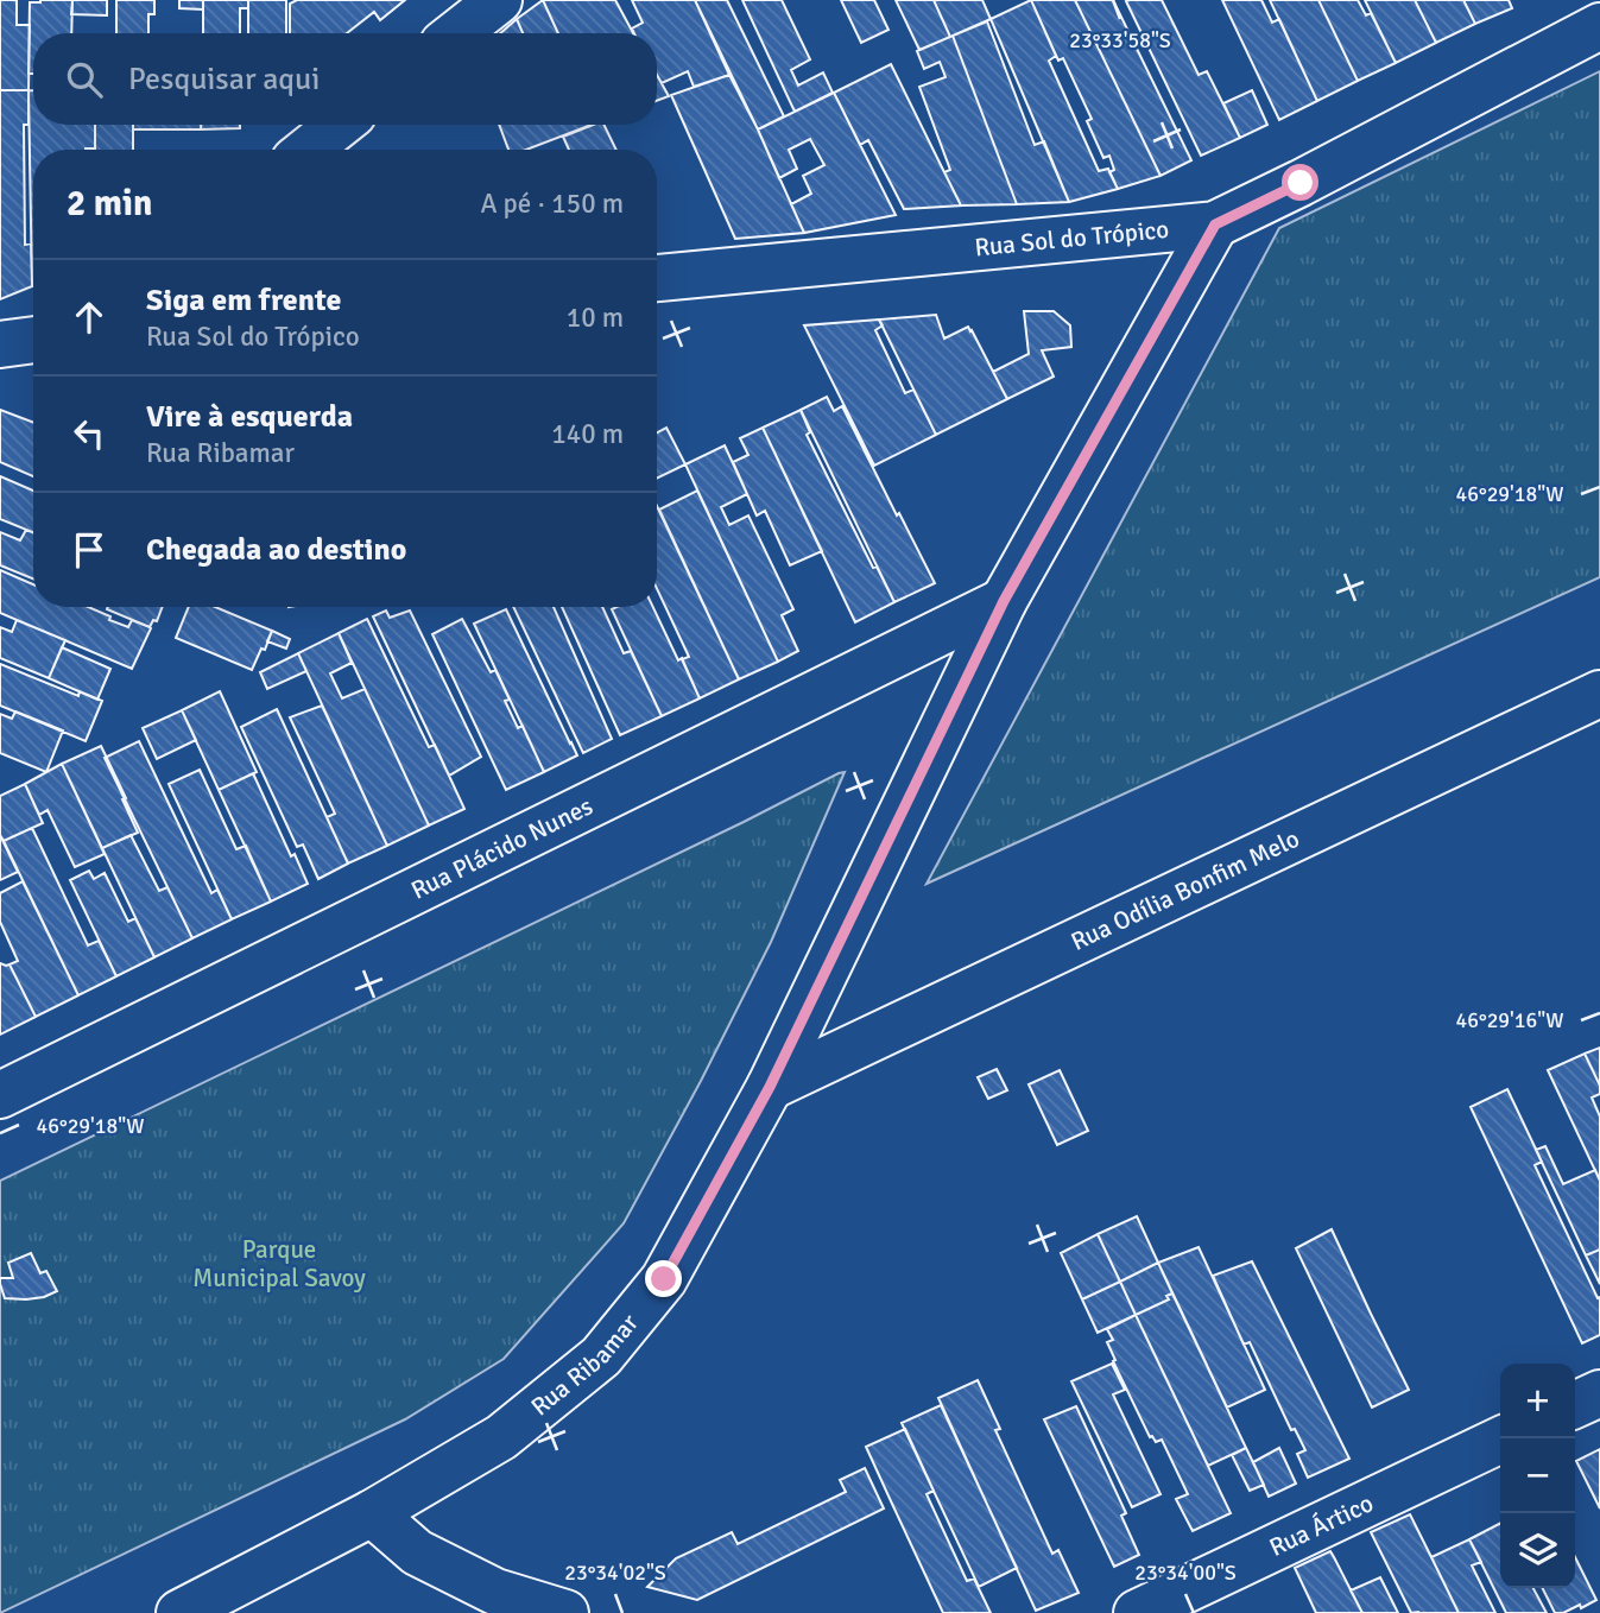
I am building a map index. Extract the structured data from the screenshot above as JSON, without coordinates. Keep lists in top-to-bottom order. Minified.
{"streets":{"street":["Rua Sol do Trópico","Rua Plácido Nunes","Rua Odília Bonfim Melo","Rua Ribamar","Rua Ártico"]},"crossings":[["Rua Sol do Trópico","Rua Ribamar"],["Rua Plácido Nunes","Rua Ribamar"],["Rua Odília Bonfim Melo","Rua Ribamar"]],"parks":["Parque Municipal Savoy"],"page":{"search":"Pesquisar aqui","heading":["2 min","A pé · 150 m"],"list":[["Siga em frente","Rua Sol do Trópico","10 m"],["Vire à esquerda","Rua Ribamar","140 m"],"Chegada ao destino"],"map_buttons":["+","−"]},"coordinates":["23°33'58\"S","46°29'18\"W","46°29'16\"W","23°34'02\"S","23°34'00\"S"]}
